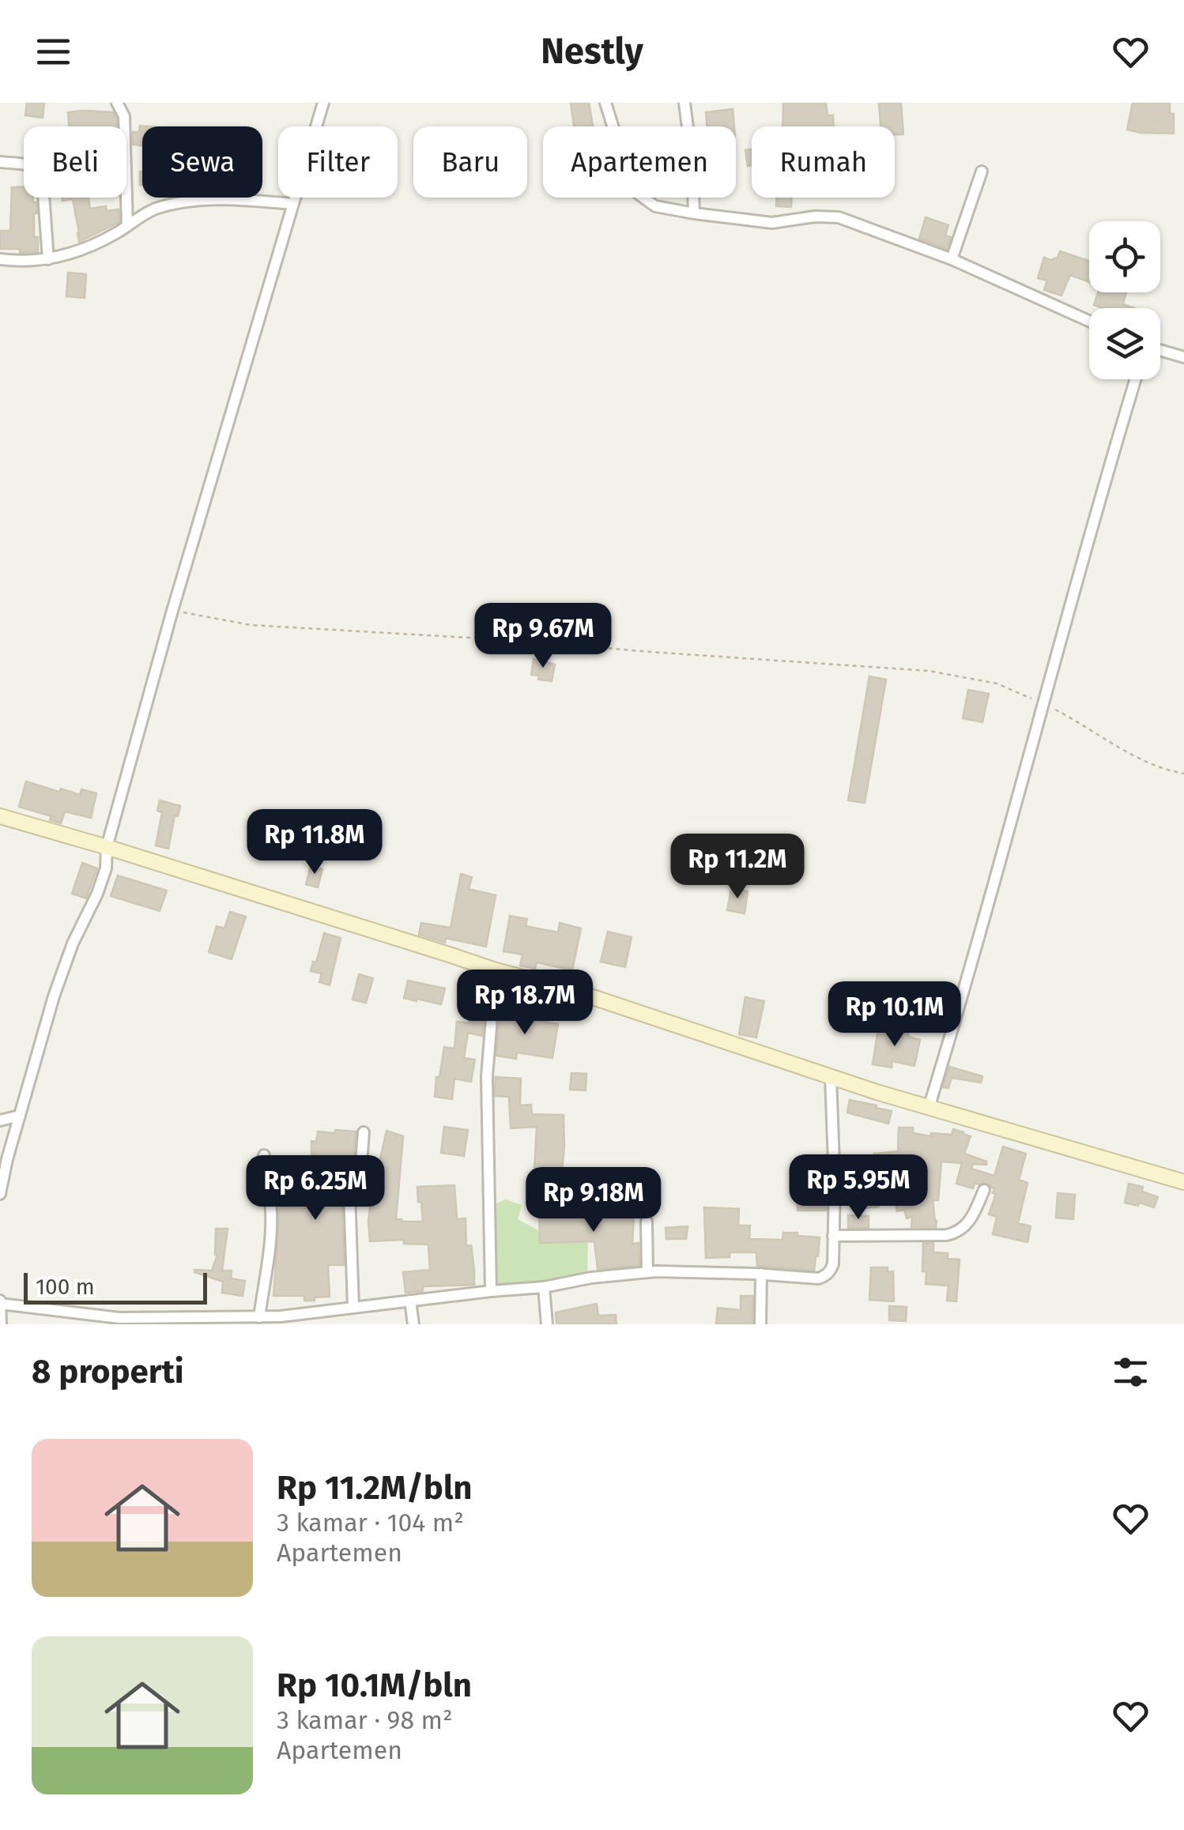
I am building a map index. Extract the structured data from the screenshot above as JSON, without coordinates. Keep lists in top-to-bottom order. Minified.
{"scale_bar":"100 m","page":{"header":"Nestly","chip":["Beli","Sewa","Filter","Baru","Apartemen","Rumah"],"price":["Rp 9.67M","Rp 11.8M","Rp 11.2M","Rp 18.7M","Rp 10.1M","Rp 5.95M","Rp 6.25M","Rp 9.18M"],"scale":"100 m","heading":"8 properti","list":[{"name":"Rp 11.2M/bln","note":"3 kamar · 104 m² · Apartemen"},{"name":"Rp 10.1M/bln","note":"3 kamar · 98 m² · Apartemen"}]}}
